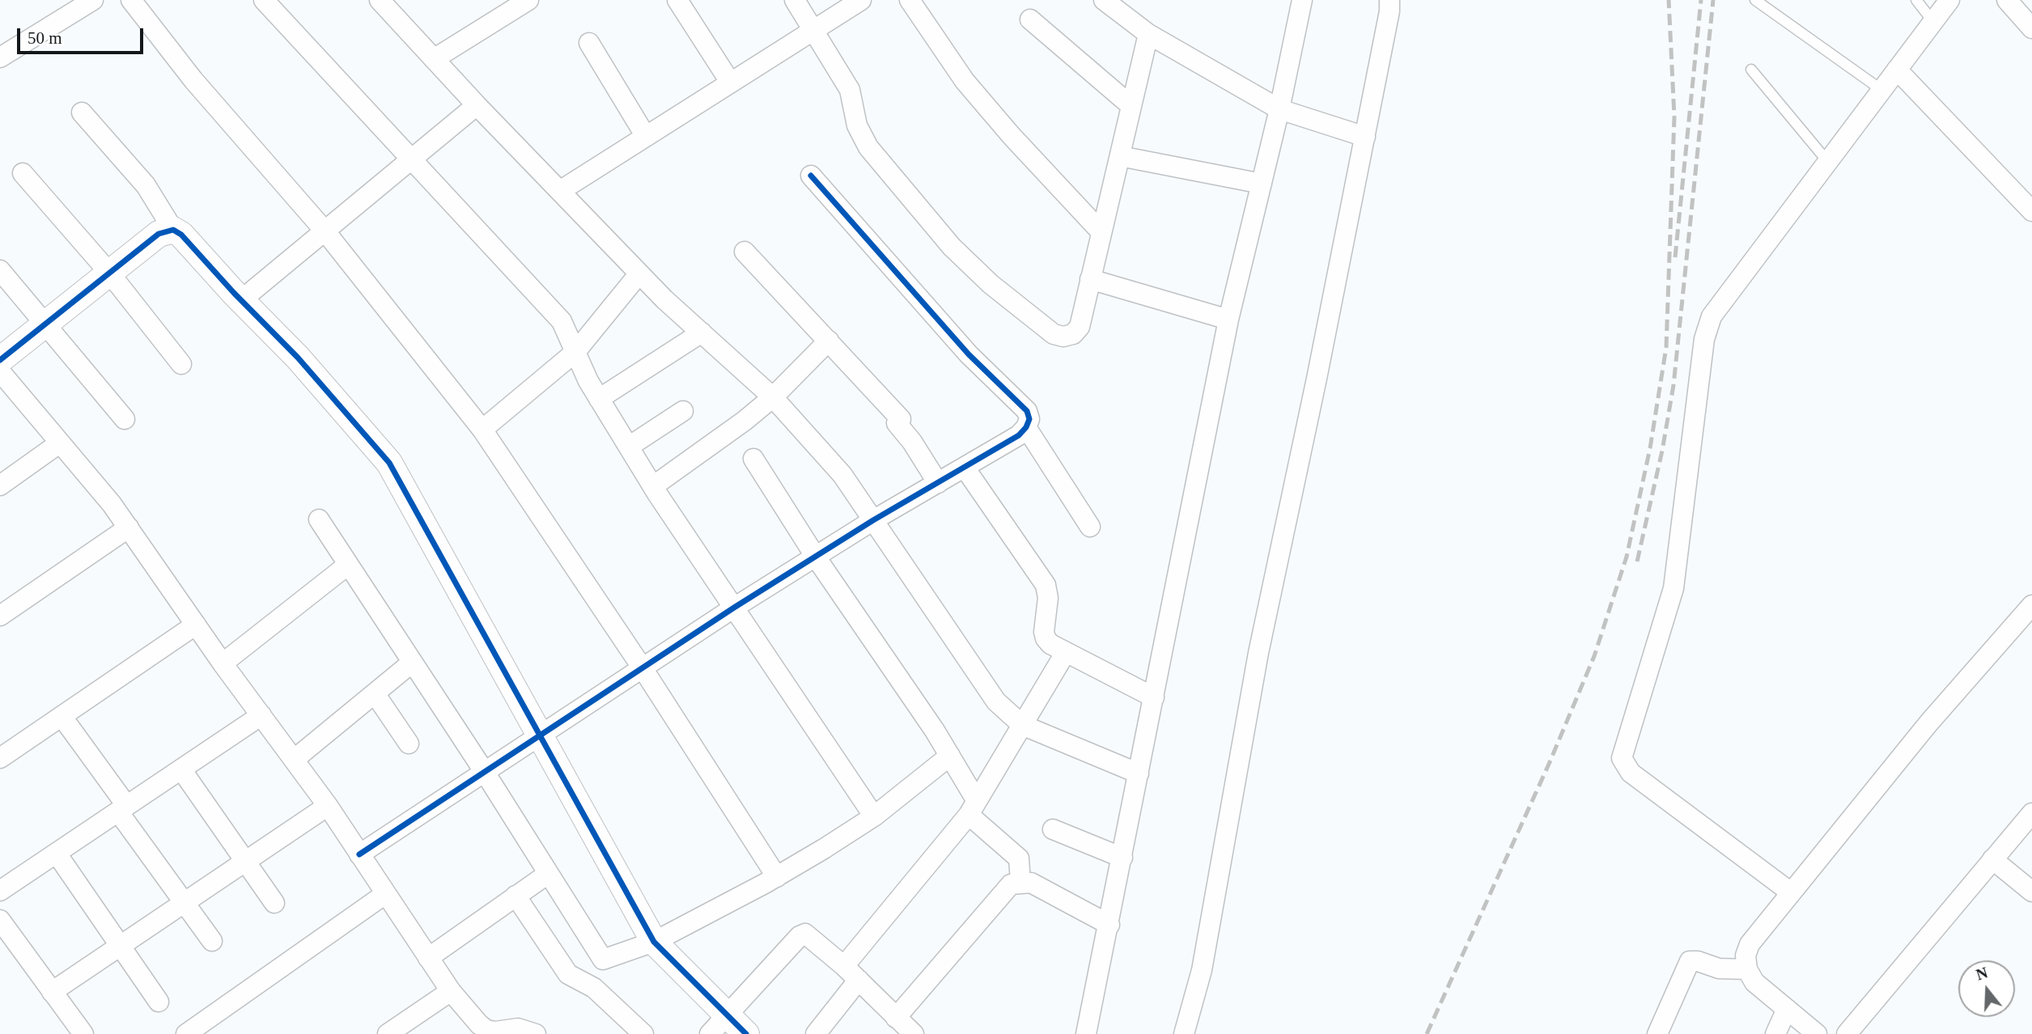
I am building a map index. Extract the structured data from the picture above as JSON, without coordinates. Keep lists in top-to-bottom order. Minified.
{"scale_bar":"50 m","north":"top"}
